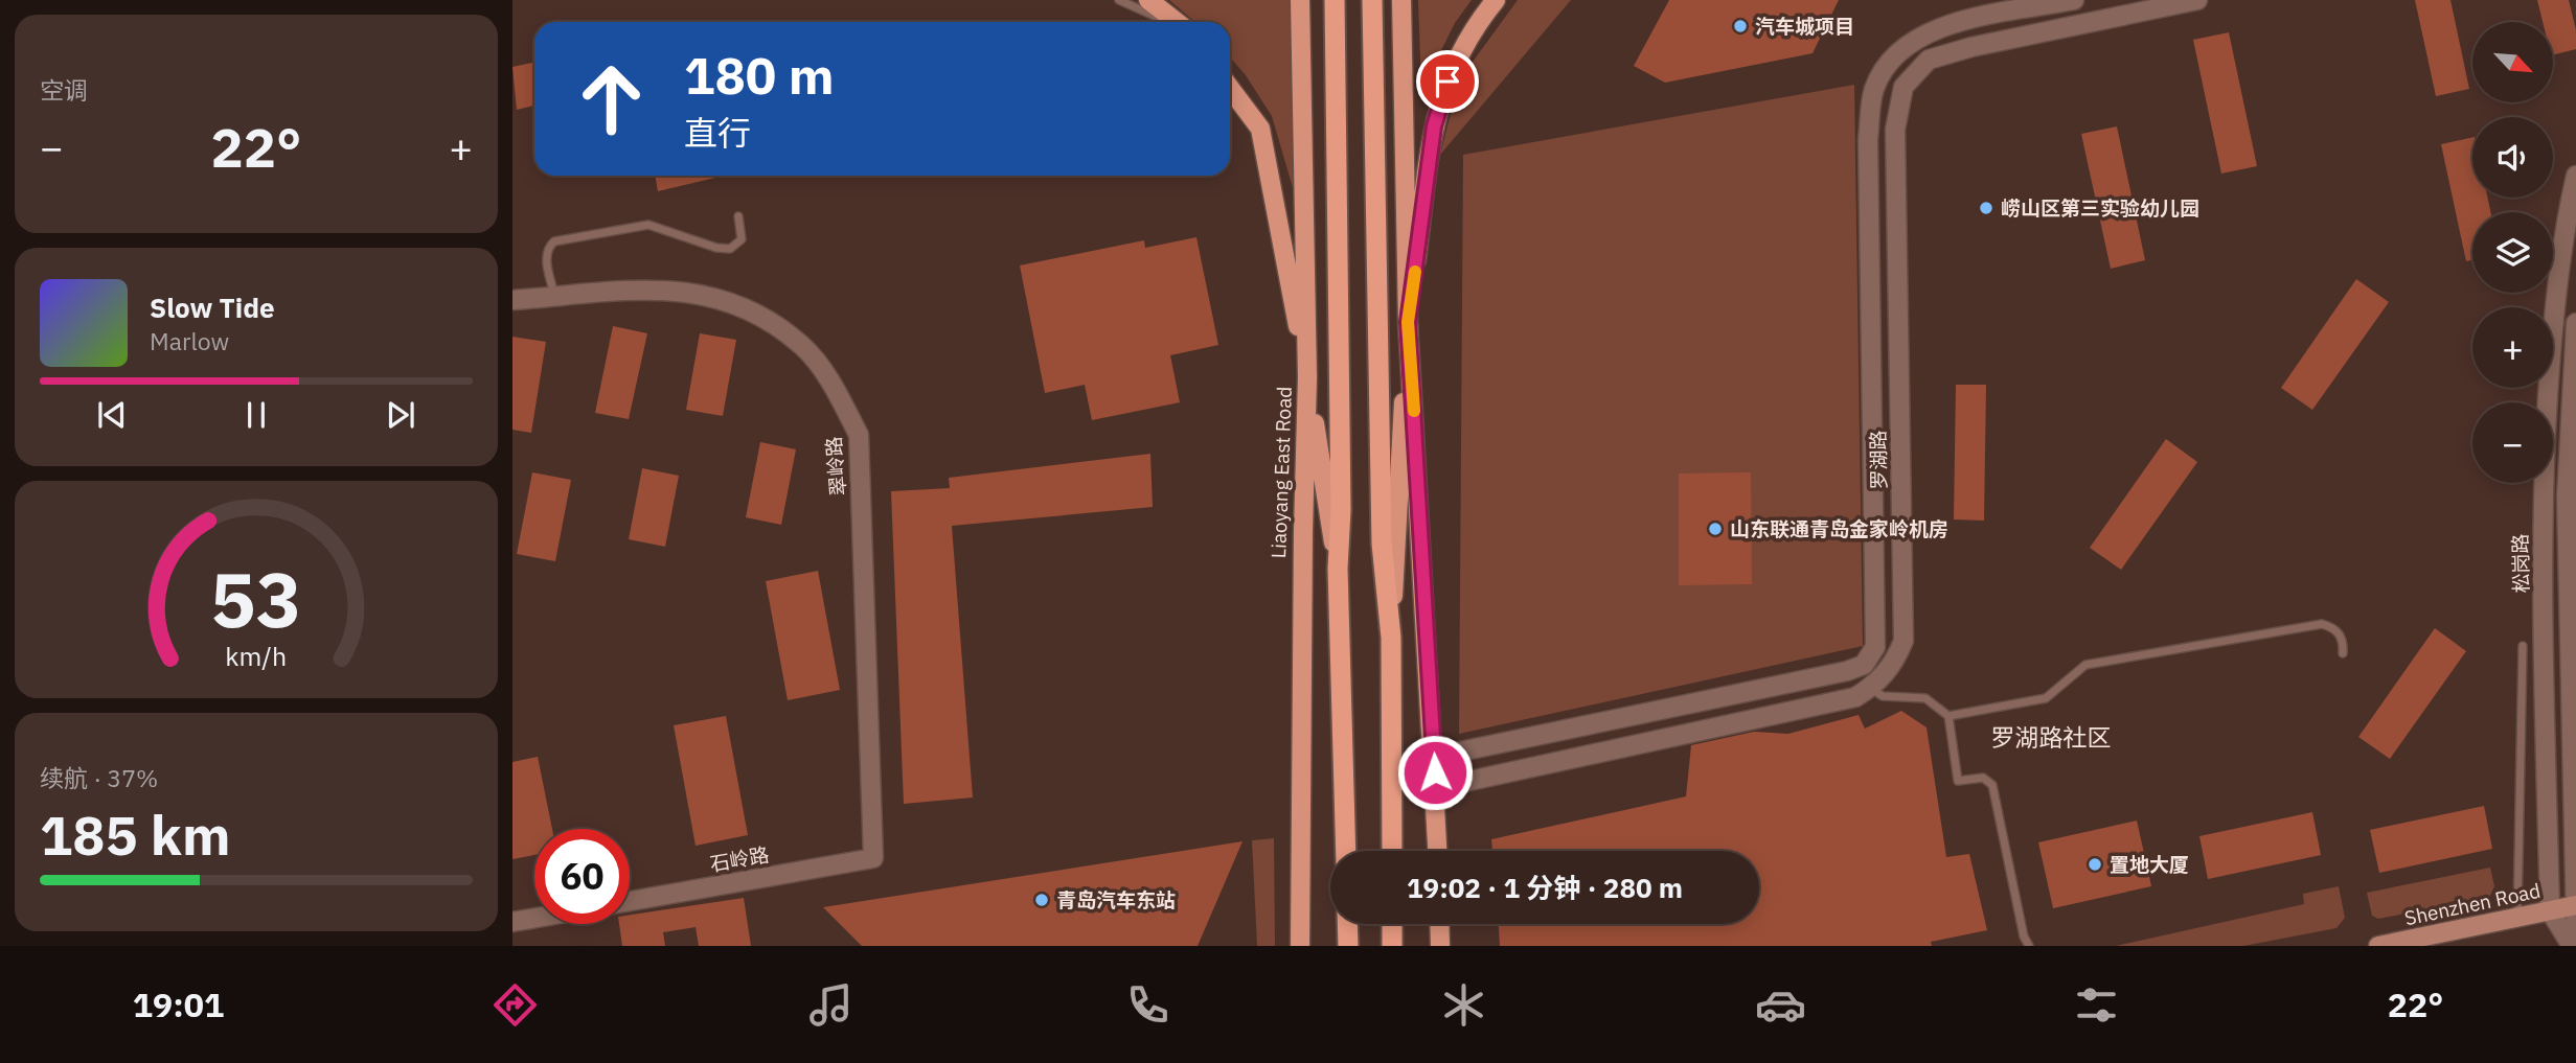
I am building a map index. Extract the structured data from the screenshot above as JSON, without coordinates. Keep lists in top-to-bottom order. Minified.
{"streets":{"main road":["Liaoyang East Road","Shenzhen Road"],"street":["罗湖路","翠岭路","松岗路","石岭路"]},"crossings":[["翠岭路","石岭路"],["松岗路","Shenzhen Road"]],"districts":["罗湖路社区"],"places":["汽车城项目","崂山区第三实验幼儿园","山东联通青岛金家岭机房","置地大厦","青岛汽车东站"],"north":"bottom right","page":{"tile":["空调",["续航 · 37%","185 km"]],"map_buttons":["+","−"],"turn":["180 m","直行"],"heat":["−","22°","+"],"song":["Slow Tide","Marlow"],"limit":"60","trip":"19:02 · 1 分钟 · 280 m","tabs":["19:01","22°"],"gauge":["53","km/h"]}}
